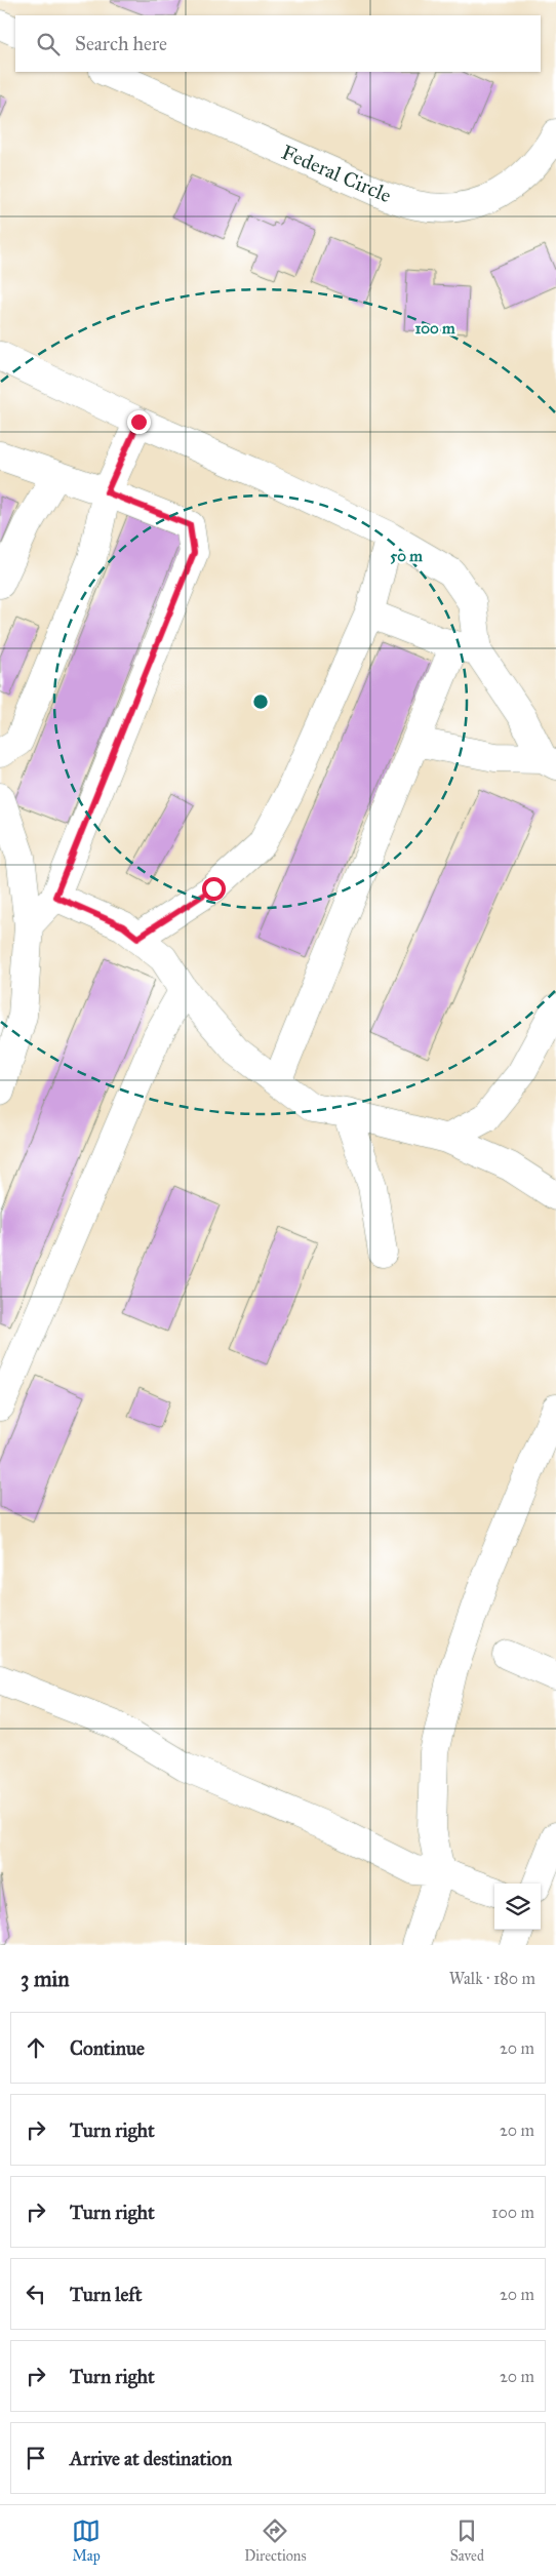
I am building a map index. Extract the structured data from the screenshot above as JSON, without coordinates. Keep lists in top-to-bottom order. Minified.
{"streets":{"street":["Federal Circle"]},"page":{"search":"Search here","heading":["3 min","Walk · 180 m"],"list":[["Continue","20 m"],["Turn right","20 m"],["Turn right","100 m"],["Turn left","20 m"],["Turn right","20 m"],"Arrive at destination"],"nav":["Map","Directions","Saved"]},"rings":["100 m","50 m"]}
